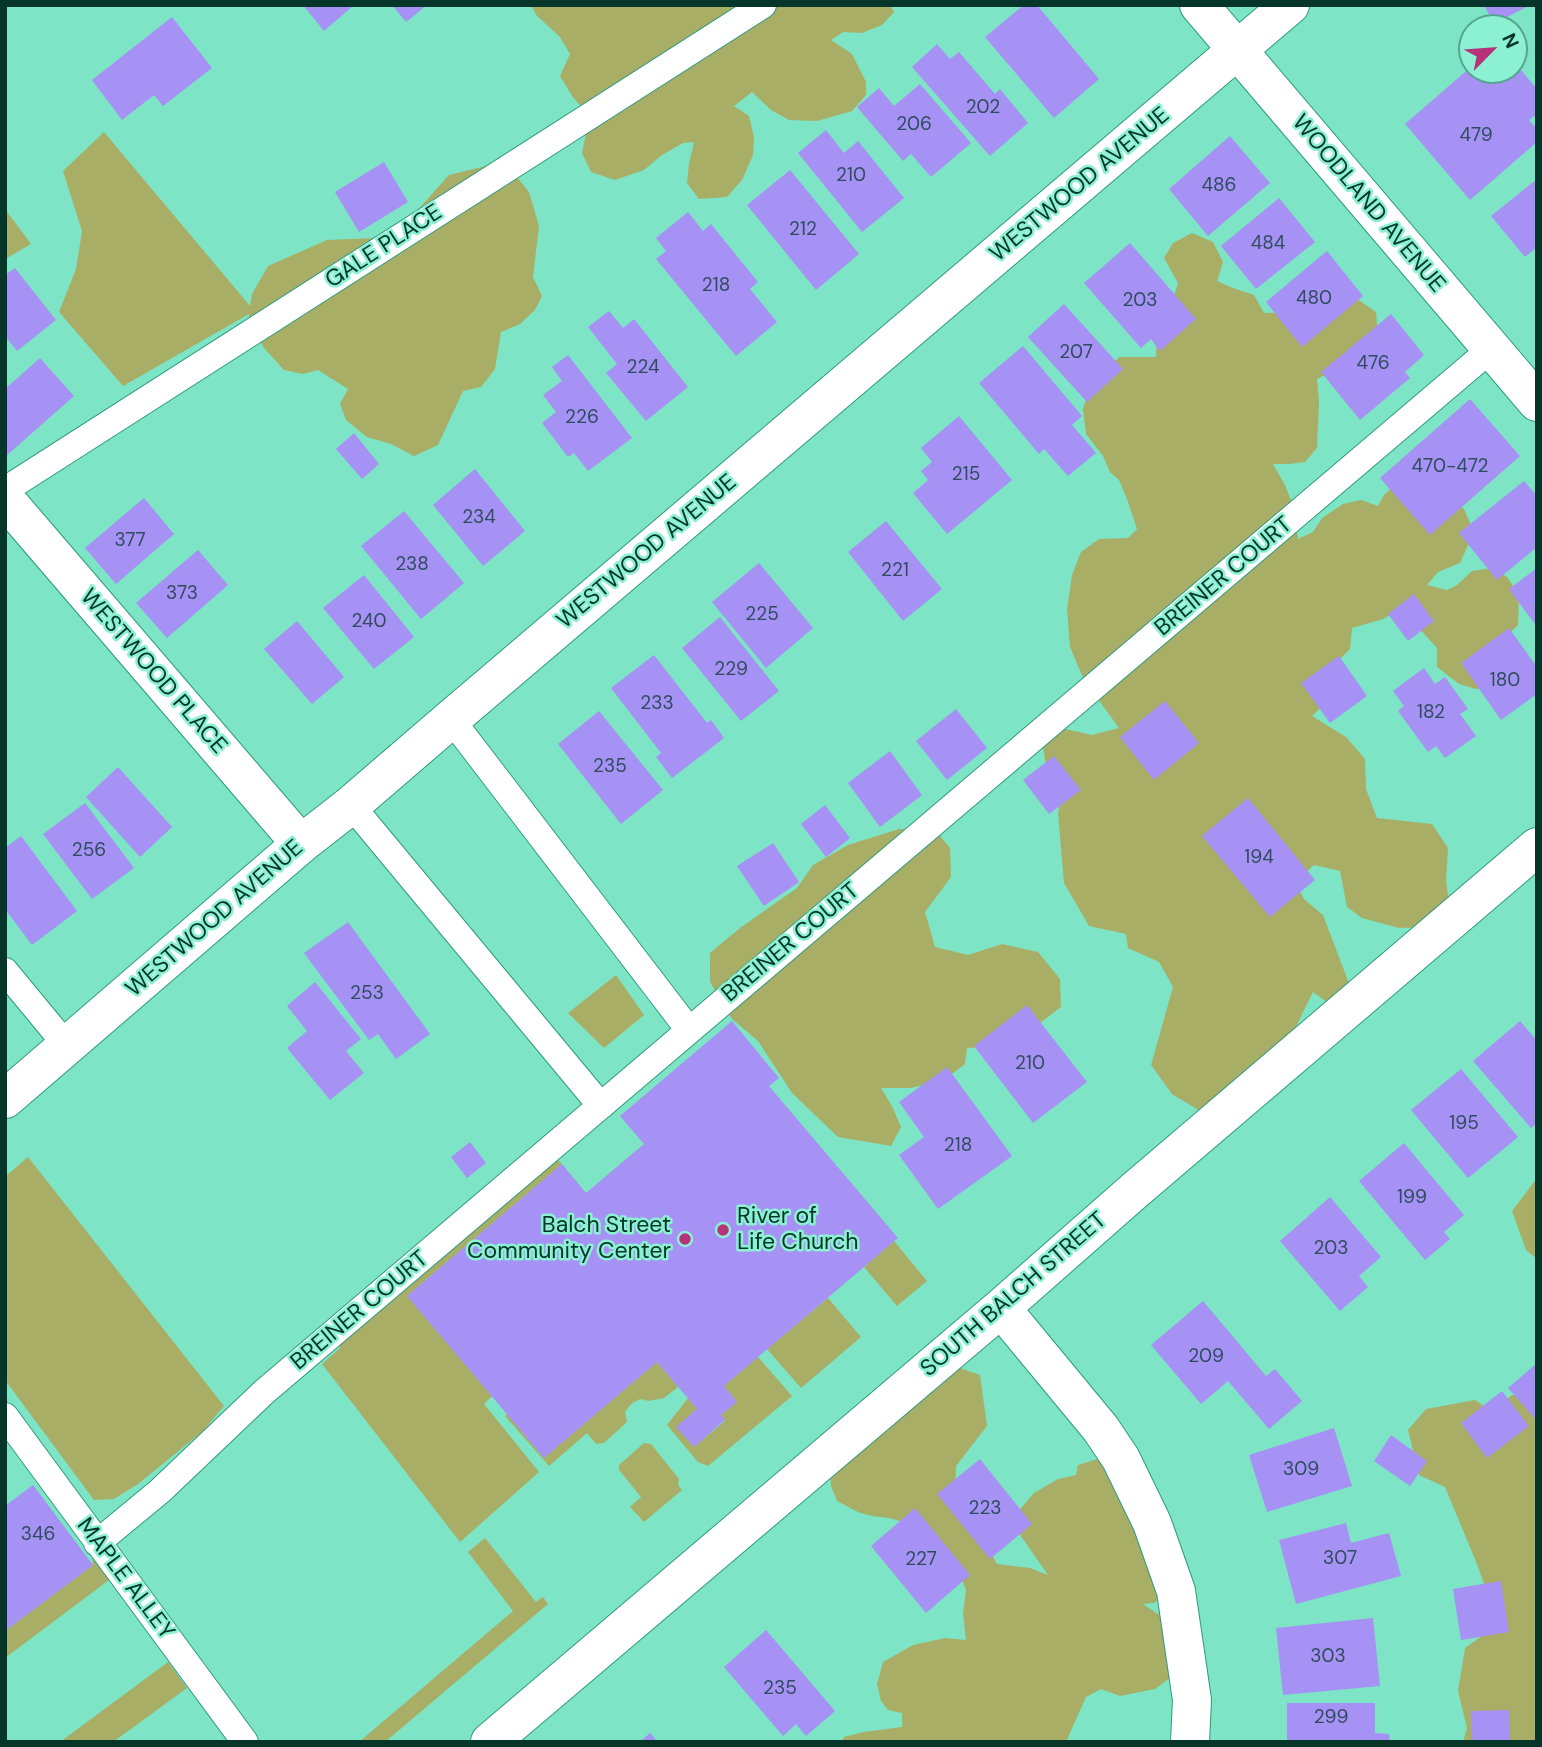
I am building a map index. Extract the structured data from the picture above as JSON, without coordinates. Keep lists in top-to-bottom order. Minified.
{"streets":{"street":["WESTWOOD AVENUE","WOODLAND AVENUE","WESTWOOD PLACE","SOUTH BALCH STREET"],"lane":["GALE PLACE","BREINER COURT","MAPLE ALLEY"]},"crossings":[["WESTWOOD AVENUE","WOODLAND AVENUE"],["WESTWOOD AVENUE","WESTWOOD PLACE"],["WOODLAND AVENUE","BREINER COURT"],["BREINER COURT","MAPLE ALLEY"]],"places":["River of Life Church","Balch Street Community Center"],"house_numbers":["202","206","479","210","486","212","484","218","480","203","207","476","224","226","470-472","215","234","377","238","221","373","225","240","229","180","233","182","235","256","194","253","210","195","218","199","203","209","309","223","346","307","227","303","235","299"],"north":"top right"}
